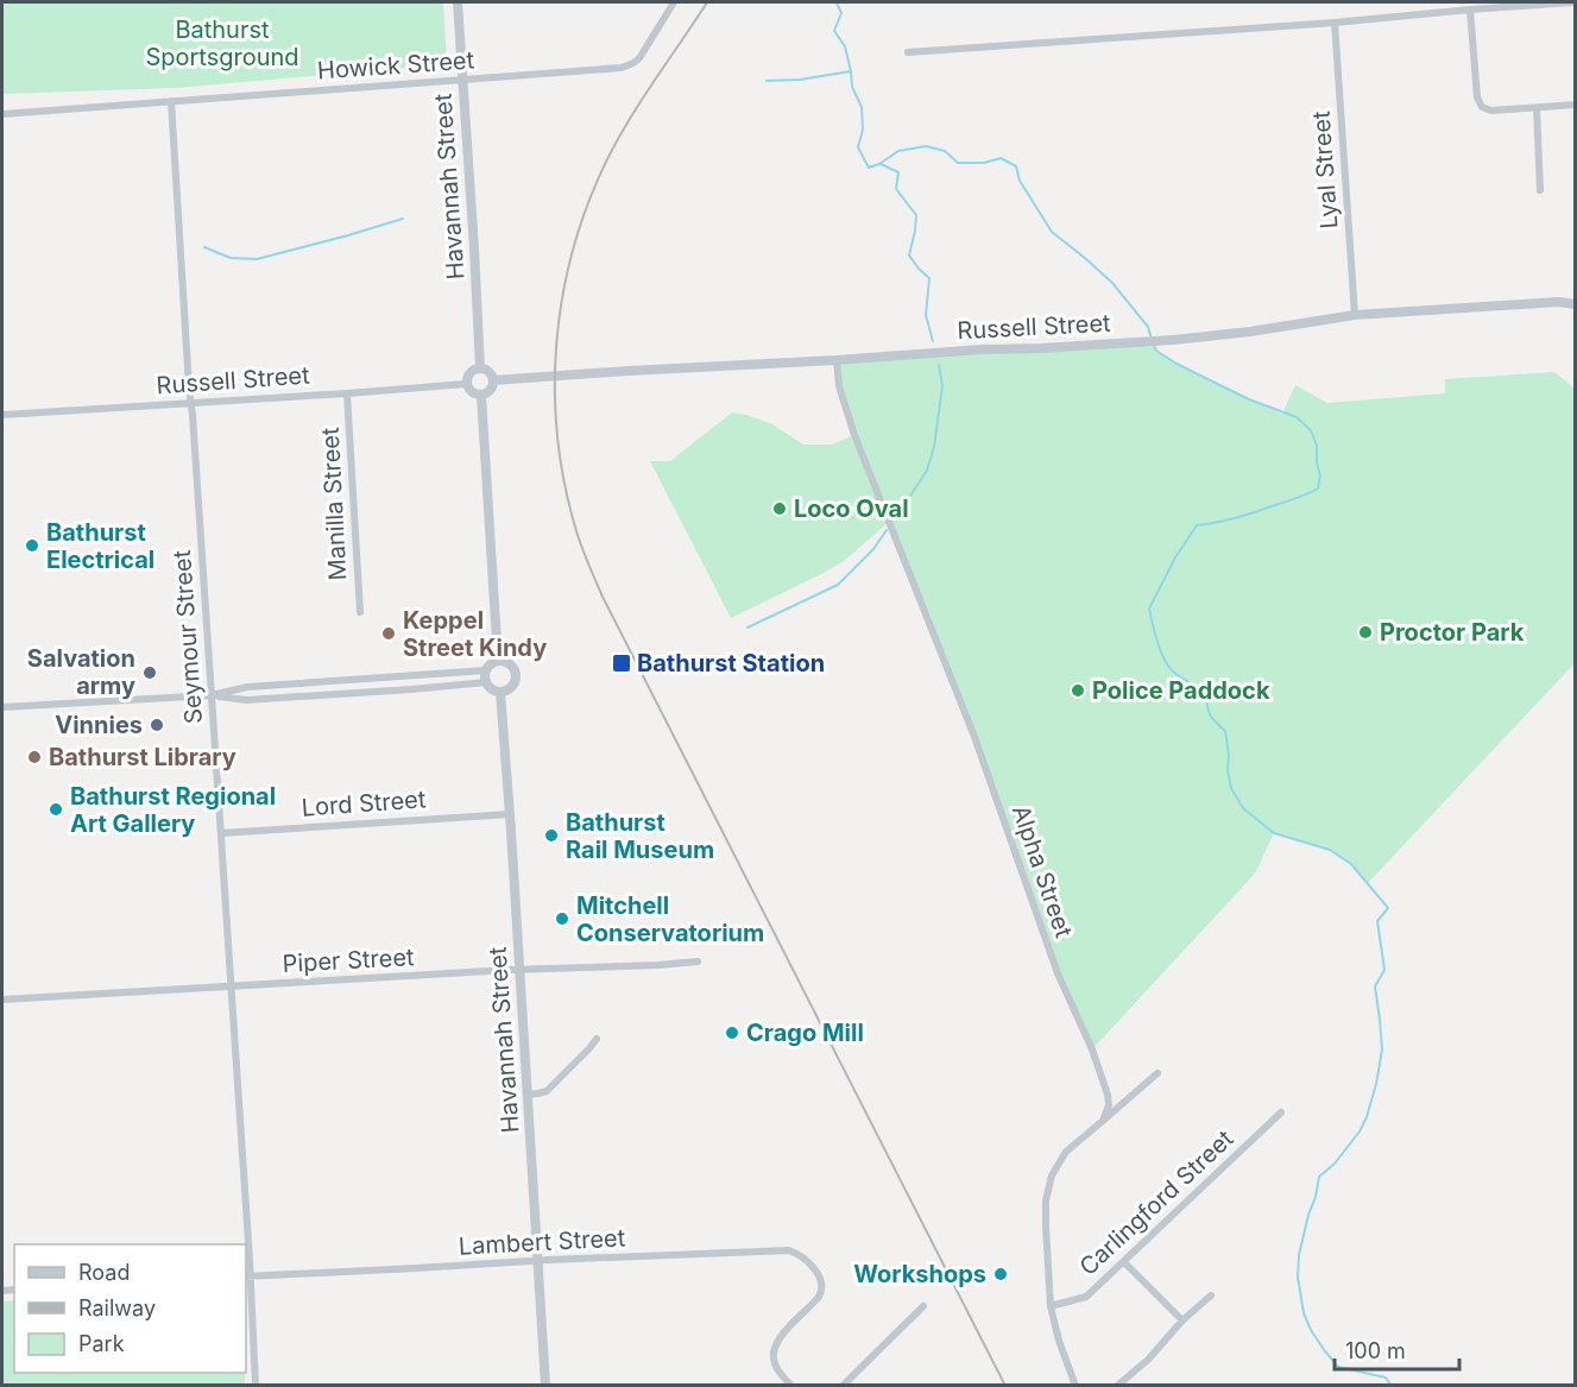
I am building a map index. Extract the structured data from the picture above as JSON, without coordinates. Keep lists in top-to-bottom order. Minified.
{"streets":{"street":["Howick Street","Lyal Street","Havannah Street","Russell Street","Manilla Street","Seymour Street","Lord Street","Alpha Street","Piper Street","Carlingford Street","Lambert Street"]},"crossings":[["Howick Street","Havannah Street"],["Howick Street","Seymour Street"],["Lyal Street","Russell Street"],["Havannah Street","Russell Street"],["Havannah Street","Lord Street"],["Havannah Street","Piper Street"],["Havannah Street","Lambert Street"],["Russell Street","Manilla Street"],["Russell Street","Seymour Street"],["Russell Street","Alpha Street"],["Seymour Street","Lord Street"],["Seymour Street","Piper Street"],["Seymour Street","Lambert Street"]],"parks":["Bathurst Sportsground"],"places":{"other":["Loco Oval","Bathurst Electrical","Proctor Park","Keppel Street Kindy","Salvation army","Police Paddock","Vinnies","Bathurst Library","Bathurst Regional Art Gallery","Bathurst Rail Museum","Mitchell Conservatorium","Crago Mill","Workshops"],"transit":["Bathurst Station"]},"legend":["Road","Railway","Park"],"scale_bar":"100 m"}
